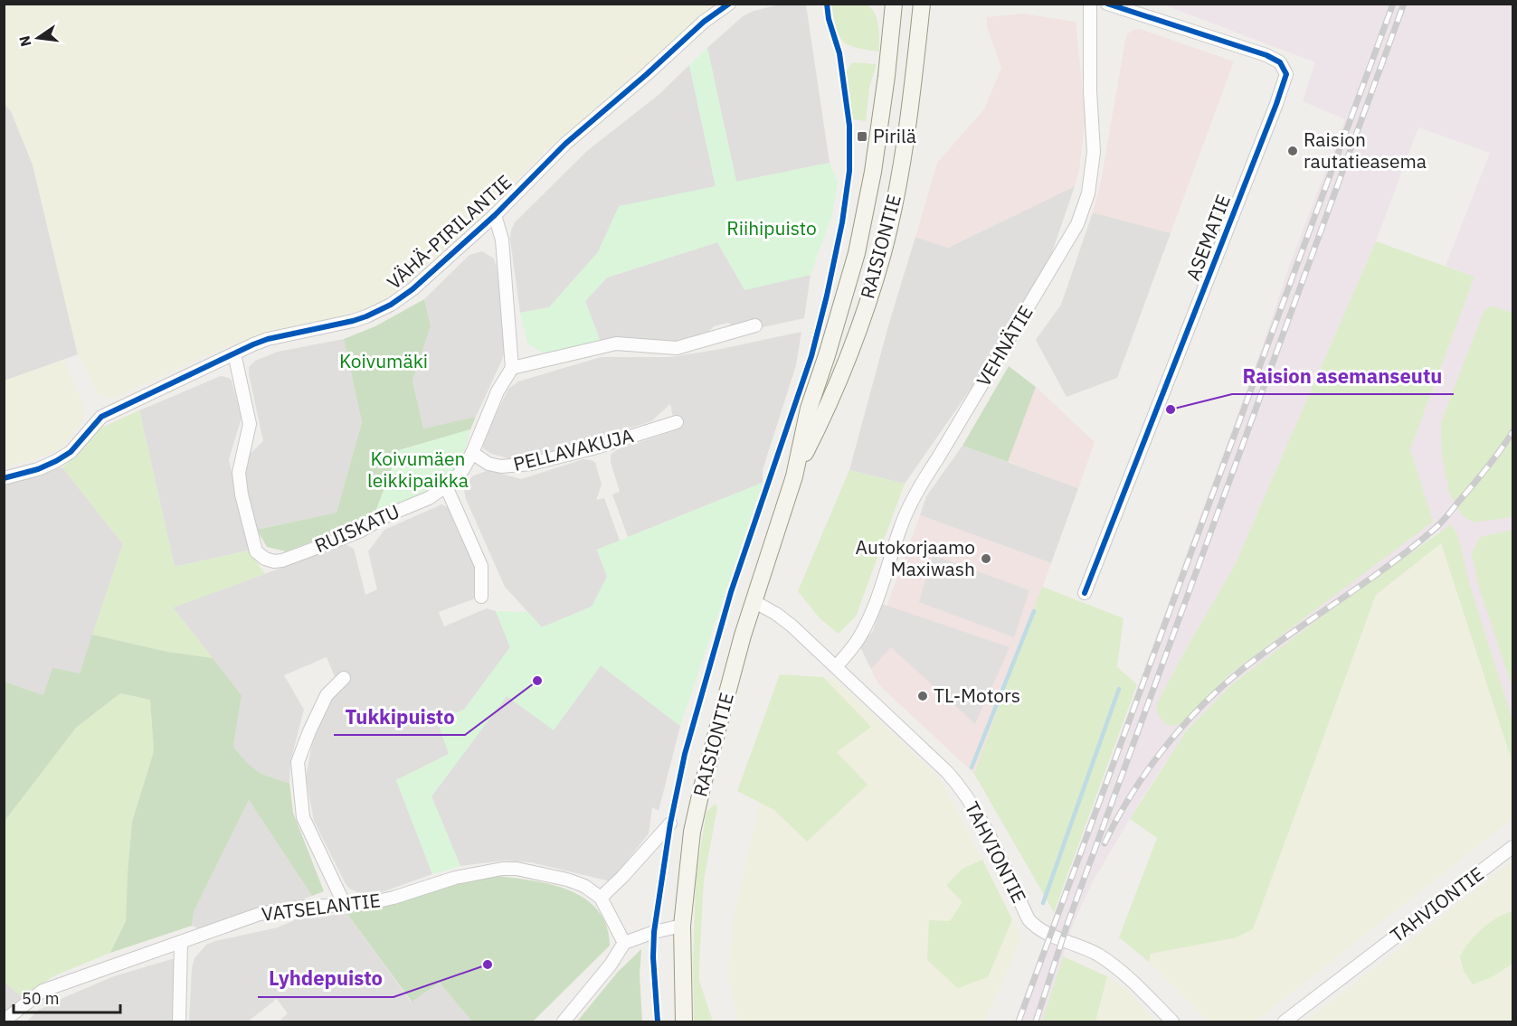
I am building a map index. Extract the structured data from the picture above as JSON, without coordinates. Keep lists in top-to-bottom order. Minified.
{"streets":{"main road":["RAISIONTIE"],"street":["VÄHÄ-PIRILANTIE","ASEMATIE","VEHNÄTIE","PELLAVAKUJA","RUISKATU","TAHVIONTIE","VATSELANTIE"]},"crossings":[["VÄHÄ-PIRILANTIE","RUISKATU"],["RAISIONTIE","TAHVIONTIE"],["VEHNÄTIE","TAHVIONTIE"],["PELLAVAKUJA","RUISKATU"]],"parks":["Riihipuisto","Koivumäki","Koivumäen leikkipaikka"],"places":{"transit":["Pirilä"],"other":["Raision rautatieasema","Raision asemanseutu","Autokorjaamo Maxiwash","Tukkipuisto","TL-Motors","Lyhdepuisto"]},"scale_bar":"50 m","north":"left"}
